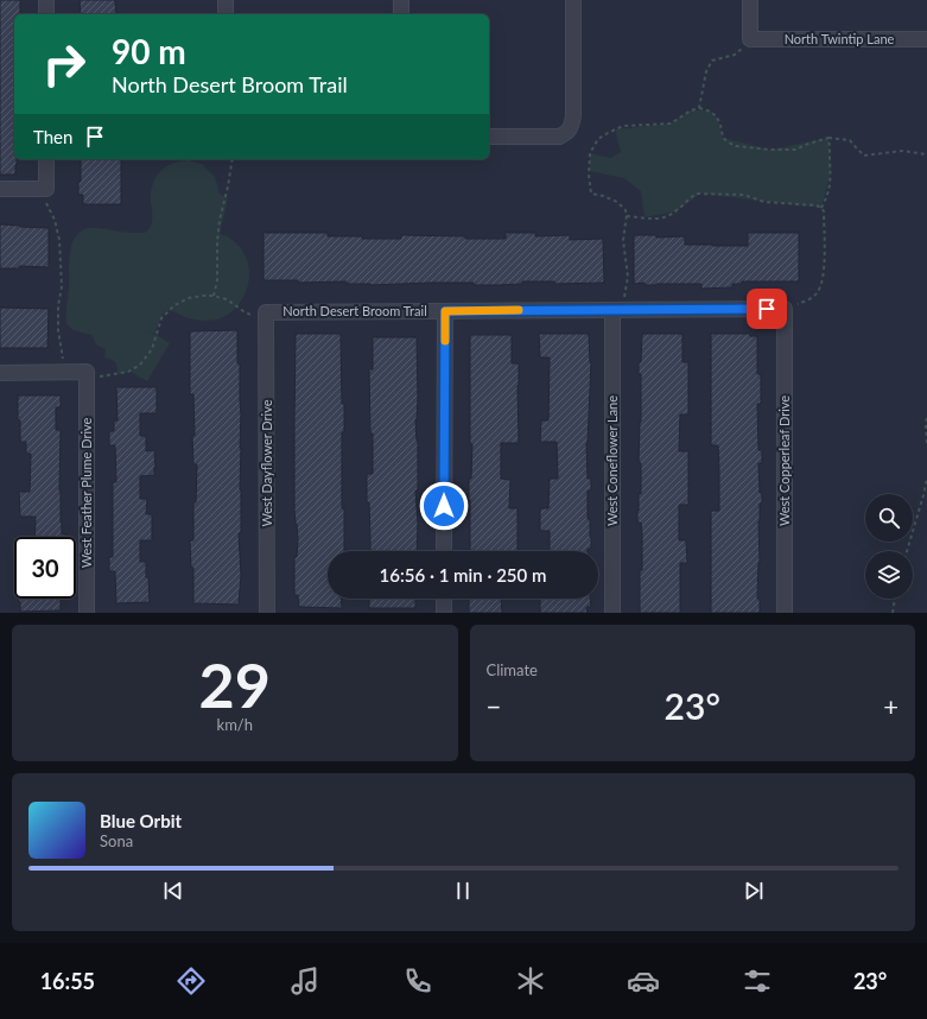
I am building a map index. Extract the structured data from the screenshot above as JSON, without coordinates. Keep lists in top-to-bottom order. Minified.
{"streets":{"street":["North Twintip Lane","North Desert Broom Trail","West Coneflower Lane","West Copperleaf Drive","West Dayflower Drive","West Feather Plume Drive"]},"crossings":[["North Desert Broom Trail","West Coneflower Lane"],["North Desert Broom Trail","West Copperleaf Drive"],["North Desert Broom Trail","West Dayflower Drive"]],"page":{"turn":["90 m","North Desert Broom Trail"],"then":"Then","limit":"30","trip":"16:56 · 1 min · 250 m","tile":[["29","km/h"],"Climate"],"heat":["−","23°","+"],"song":["Blue Orbit","Sona"],"tabs":["16:55","23°"]}}
